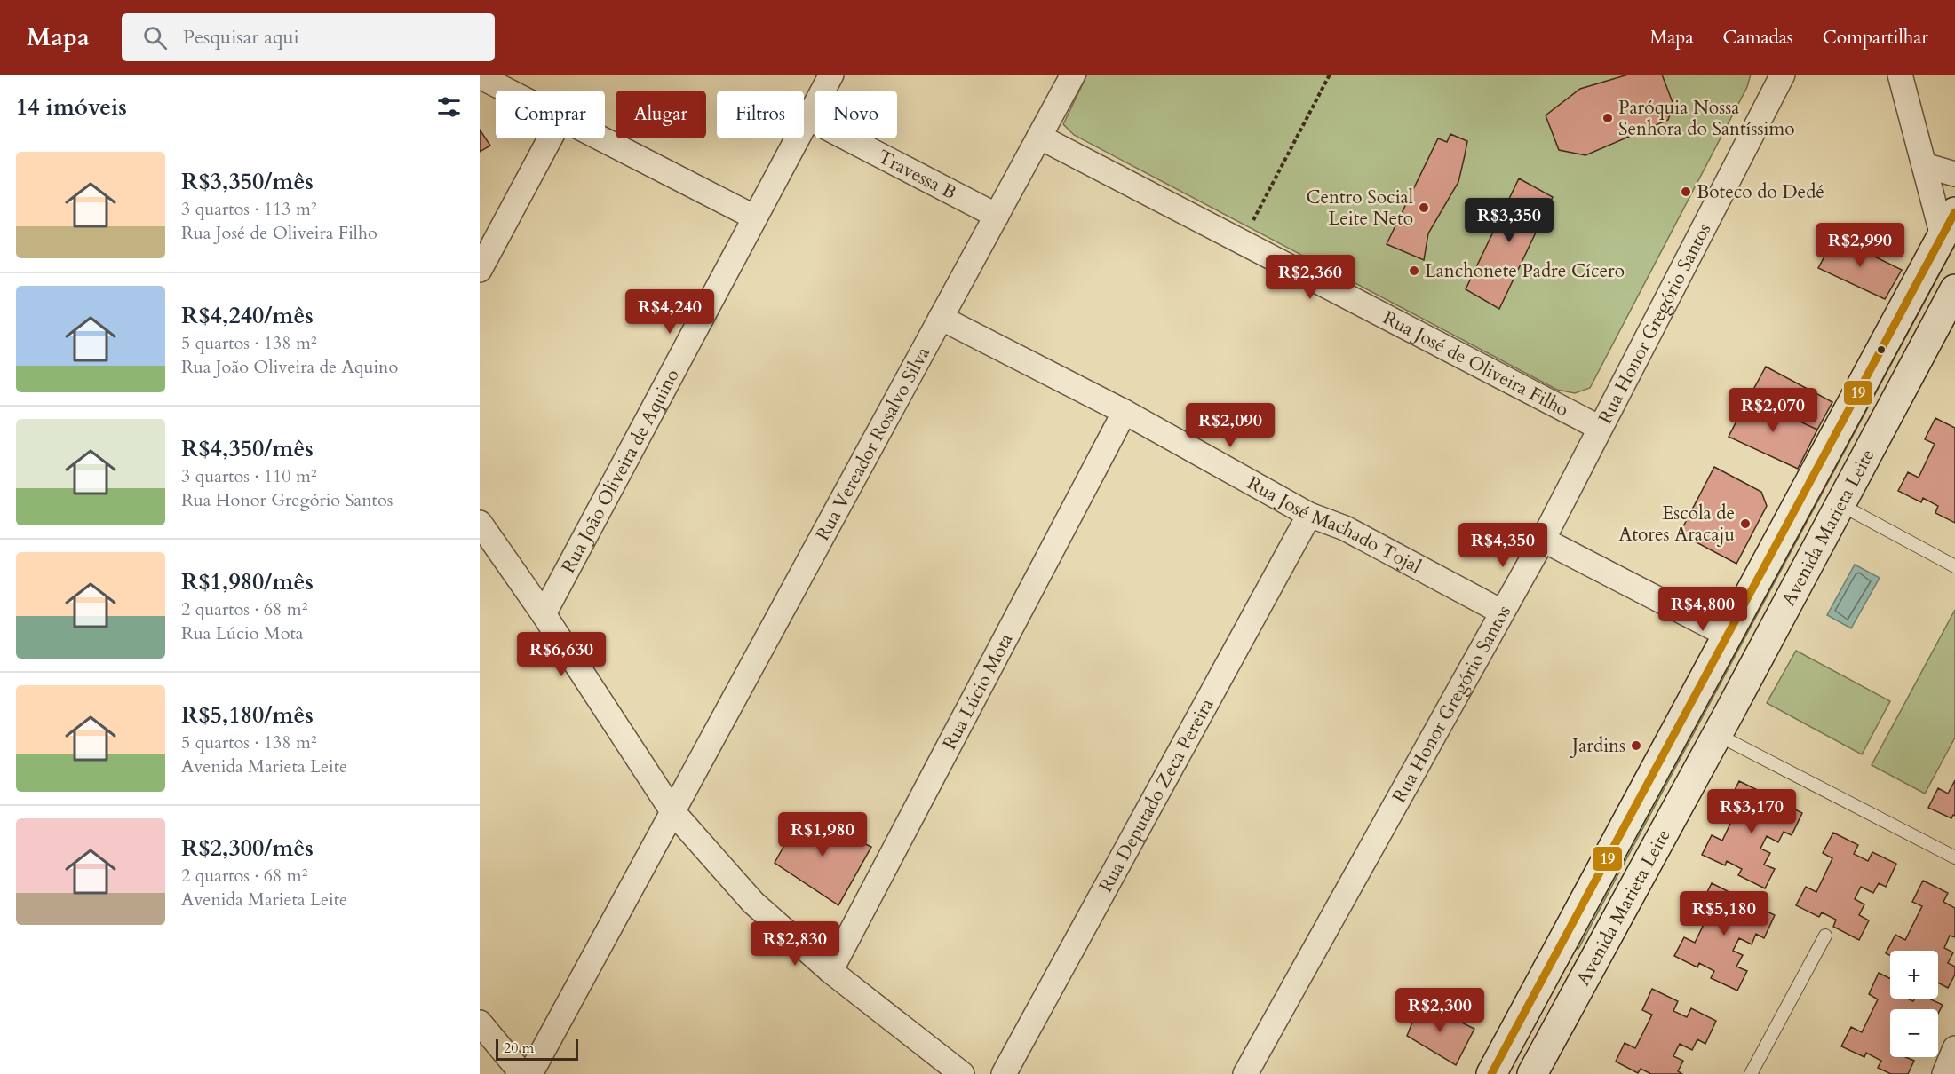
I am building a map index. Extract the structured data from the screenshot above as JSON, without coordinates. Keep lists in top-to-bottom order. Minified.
{"streets":{"street":["Travessa B","Rua Honor Gregório Santos","Rua José de Oliveira Filho","Rua Vereador Rosalvo Silva","Rua João Oliveira de Aquino","Rua José Machado Tojal","Avenida Marieta Leite","Rua Lúcio Mota","Rua Deputado Zeca Pereira"]},"crossings":[["Travessa B","Rua Vereador Rosalvo Silva"],["Travessa B","Rua João Oliveira de Aquino"],["Rua Honor Gregório Santos","Rua José de Oliveira Filho"],["Rua Honor Gregório Santos","Rua José Machado Tojal"],["Rua José de Oliveira Filho","Rua Vereador Rosalvo Silva"],["Rua Vereador Rosalvo Silva","Rua José Machado Tojal"],["Rua José Machado Tojal","Rua Lúcio Mota"],["Rua José Machado Tojal","Rua Deputado Zeca Pereira"]],"places":["Paróquia Nossa Senhora do Santíssimo","Boteco do Dedé","Centro Social Leite Neto","Lanchonete Padre Cícero","Escola de Atores Aracaju","Jardins"],"lines":["transit line 19"],"scale_bar":"20 m","page":{"header":"Mapa","search":"Pesquisar aqui","nav":["Mapa","Camadas","Compartilhar"],"heading":"14 imóveis","chip":["Comprar","Alugar","Filtros","Novo"],"list":[{"name":"R$3,350/mês","note":"3 quartos · 113 m² · Rua José de Oliveira Filho"},{"name":"R$4,240/mês","note":"5 quartos · 138 m² · Rua João Oliveira de Aquino"},{"name":"R$4,350/mês","note":"3 quartos · 110 m² · Rua Honor Gregório Santos"},{"name":"R$1,980/mês","note":"2 quartos · 68 m² · Rua Lúcio Mota"},{"name":"R$5,180/mês","note":"5 quartos · 138 m² · Avenida Marieta Leite"},{"name":"R$2,300/mês","note":"2 quartos · 68 m² · Avenida Marieta Leite"}],"price":["R$3,350","R$2,990","R$2,360","R$4,240","R$2,070","R$2,090","R$4,350","R$4,800","R$6,630","R$3,170","R$1,980","R$5,180","R$2,830","R$2,300"],"map_buttons":["+","−"],"scale":"20 m"}}
